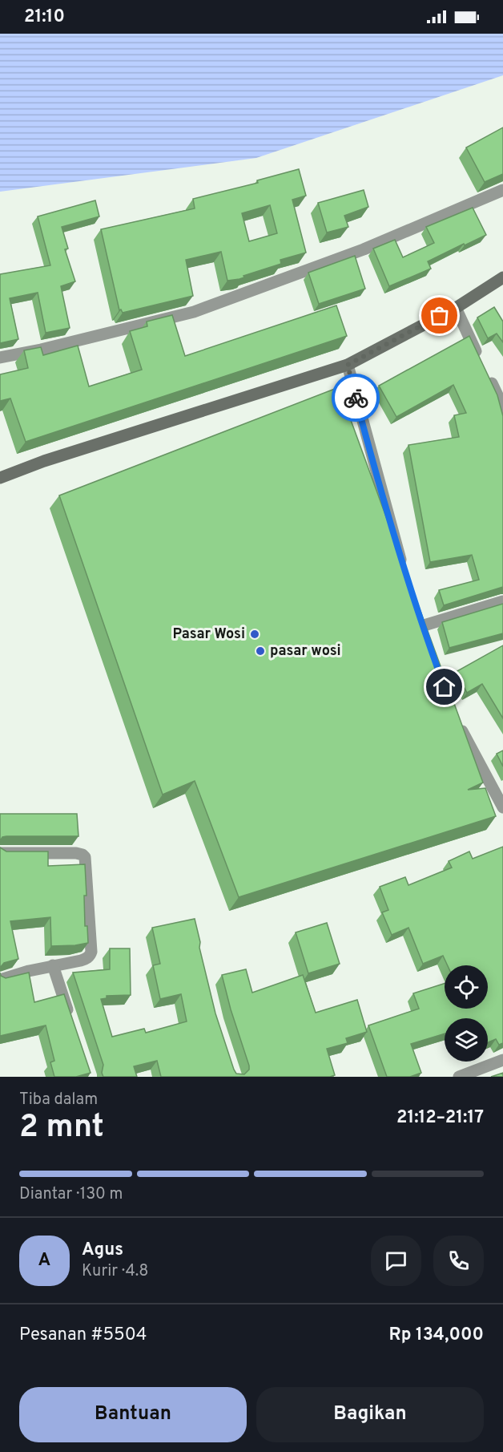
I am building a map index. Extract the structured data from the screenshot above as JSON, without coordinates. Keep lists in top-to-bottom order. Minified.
{"places":["Pasar Wosi","pasar wosi"],"page":{"status":"21:10","heading":["2 mnt","Tiba dalam","21:12–21:17"],"panel":["Agus","Kurir · 4.8","Pesanan #5504","Rp 134,000"],"bar":"Diantar · 130 m","round":"A","buttons":["Bantuan","Bagikan"]}}
